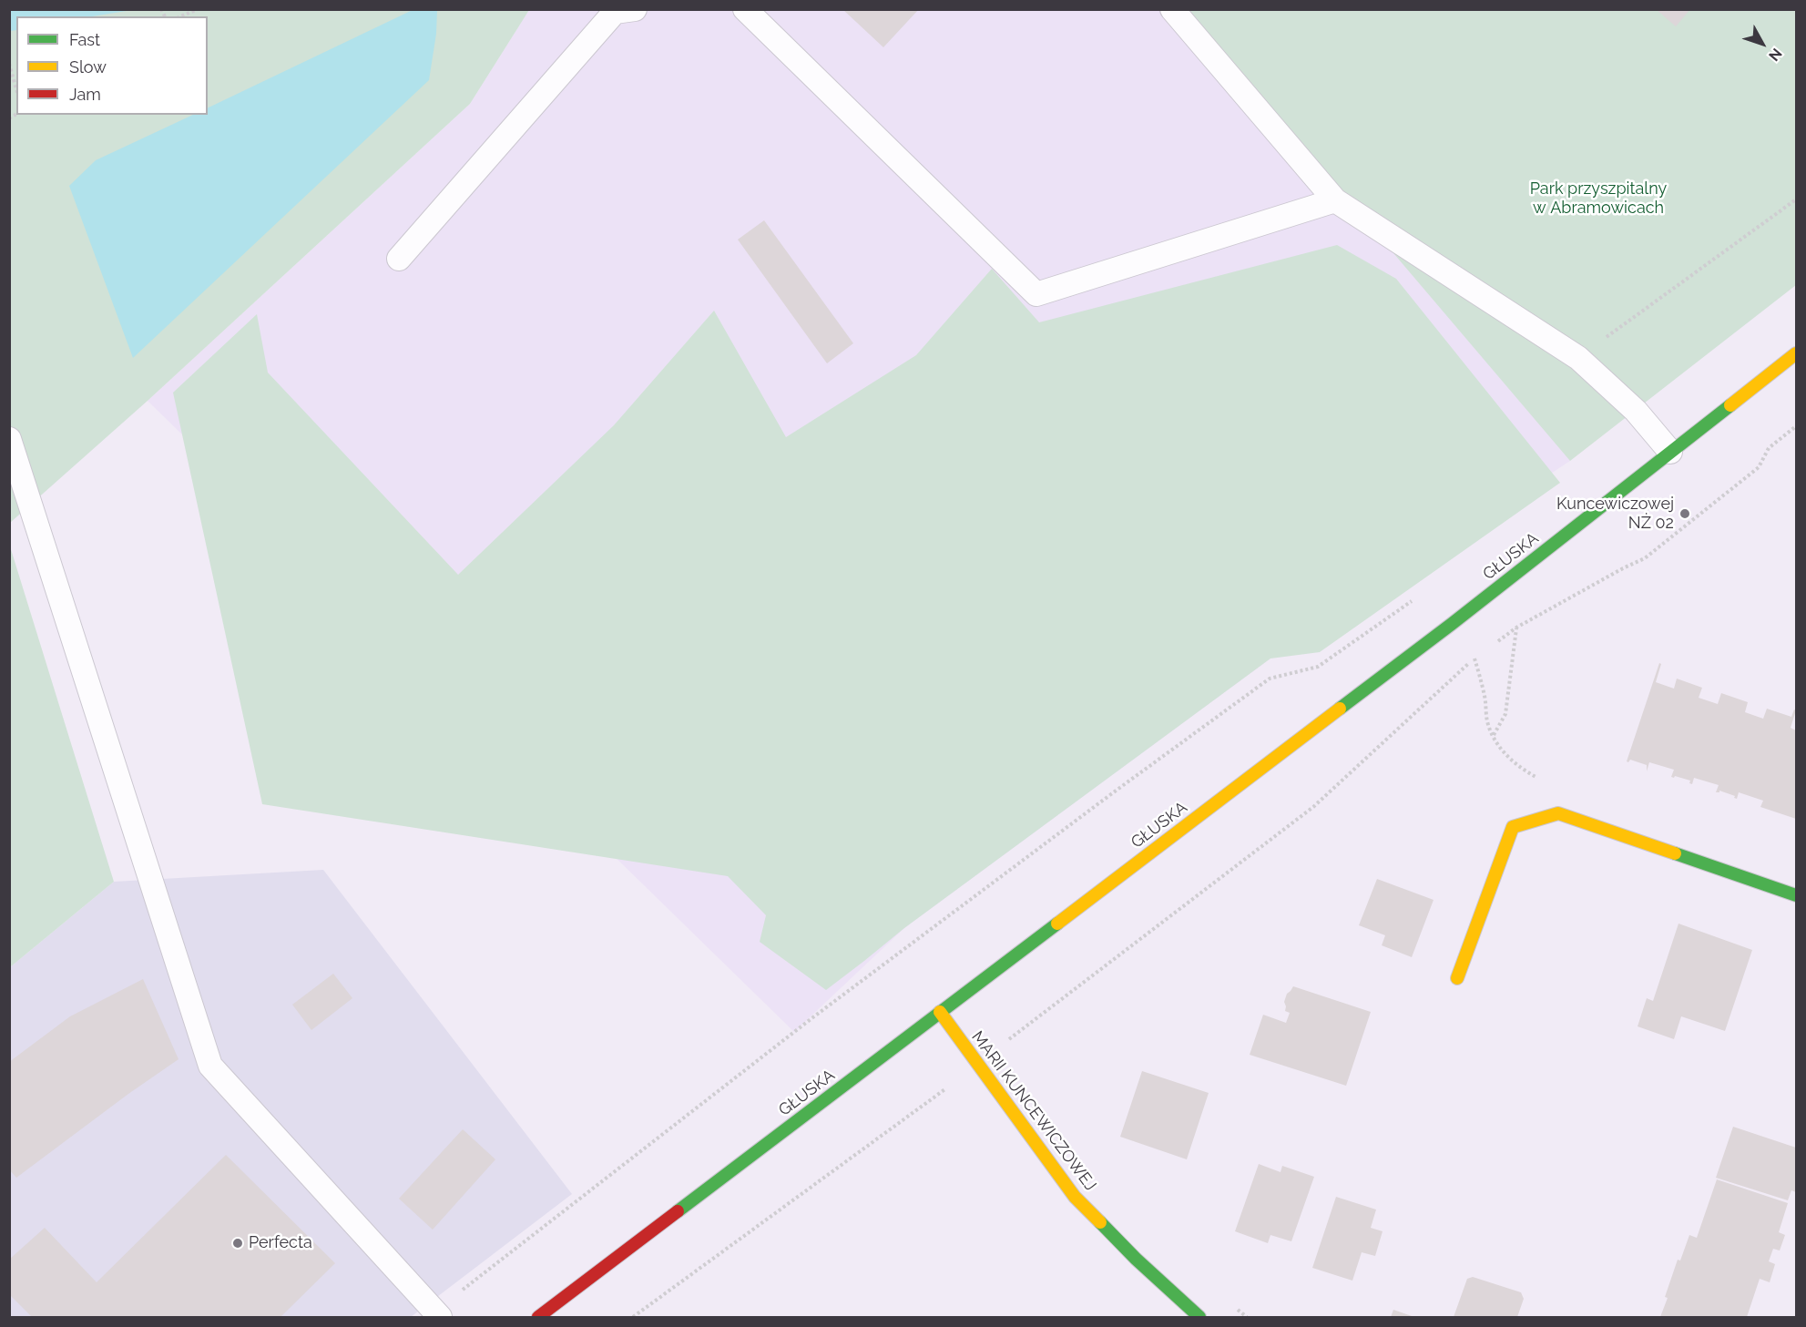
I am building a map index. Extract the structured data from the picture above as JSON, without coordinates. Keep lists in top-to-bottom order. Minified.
{"streets":{"street":["GŁUSKA","MARII KUNCEWICZOWEJ"]},"crossings":[["GŁUSKA","MARII KUNCEWICZOWEJ"]],"parks":["Park przyszpitalny w Abramowicach"],"places":["Kuncewiczowej NŻ 02","Perfecta"],"legend":["Fast","Slow","Jam"],"north":"bottom right"}
